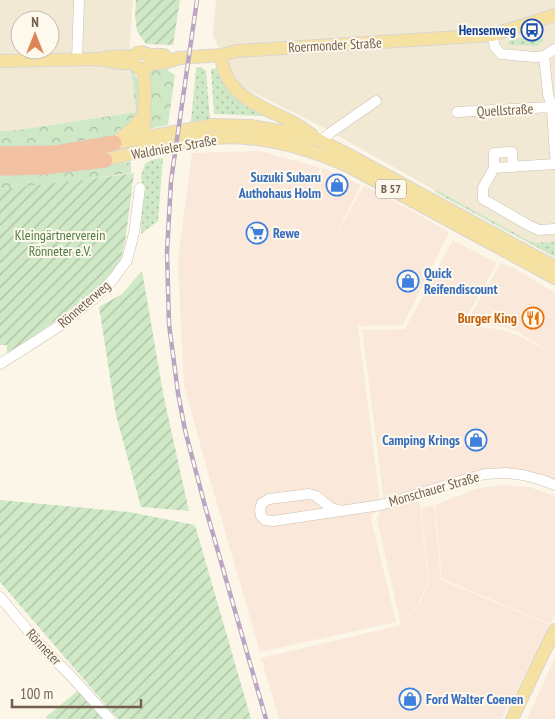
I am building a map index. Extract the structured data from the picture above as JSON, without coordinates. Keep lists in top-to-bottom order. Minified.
{"streets":{"highway":["Waldnieler Straße","B 57"],"main road":["Roermonder Straße"],"street":["Quellstraße","Rönneterweg","Monschauer Straße","Rönneter"]},"parks":["Kleingärtnerverein Rönneter e.V."],"places":{"bus stop":["Hensenweg"],"shop":["Suzuki Subaru Authohaus Holm","Quick Reifendiscount","Camping Krings","Ford Walter Coenen"],"supermarket":["Rewe"],"restaurant":["Burger King"]},"scale_bar":"100 m","north":"top"}
